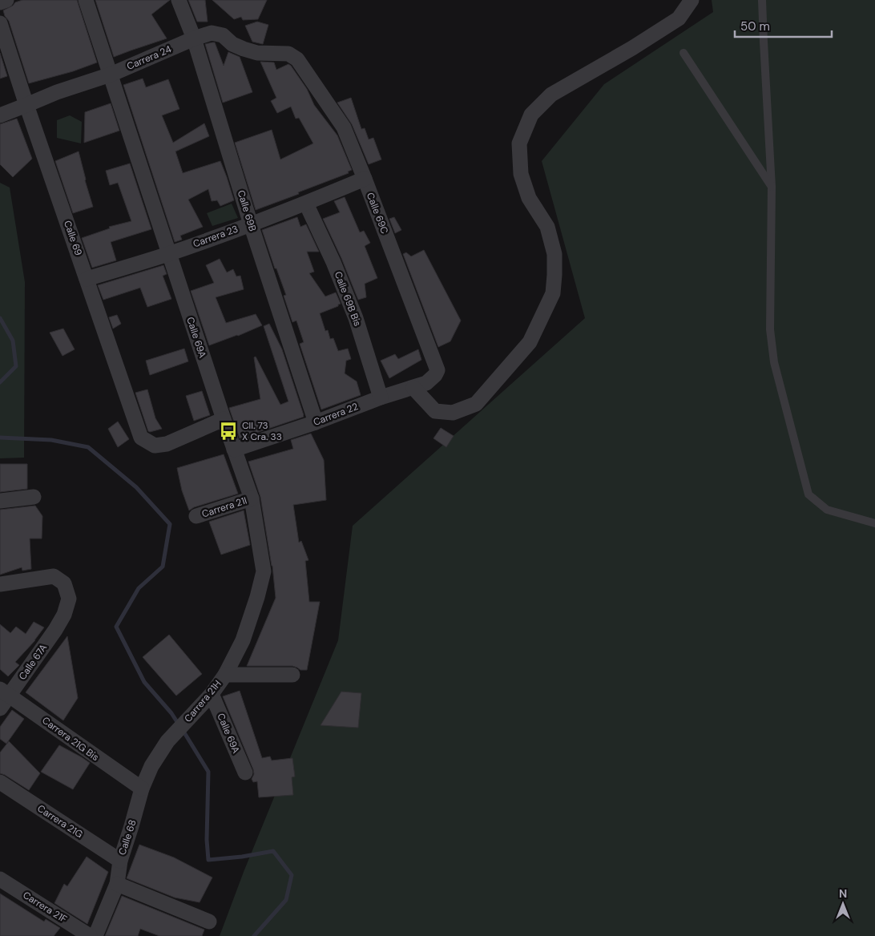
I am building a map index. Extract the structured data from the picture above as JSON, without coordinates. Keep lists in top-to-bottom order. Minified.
{"streets":{"street":["Carrera 24","Calle 69B","Calle 69C","Carrera 23","Calle 69","Calle 69B Bis","Calle 69A","Carrera 22","Carrera 21I","Calle 67A","Carrera 21H","Carrera 21G Bis","Carrera 21G","Calle 68","Carrera 21F"]},"crossings":[["Carrera 24","Calle 69B"],["Carrera 24","Calle 69C"],["Carrera 24","Calle 69"],["Carrera 24","Calle 69A"],["Calle 69B","Carrera 23"],["Calle 69B","Carrera 22"],["Calle 69C","Carrera 23"],["Calle 69C","Carrera 22"],["Carrera 23","Calle 69"],["Carrera 23","Calle 69B Bis"],["Carrera 23","Calle 69A"],["Calle 69","Calle 69A"],["Calle 69B Bis","Carrera 22"],["Calle 69A","Carrera 22"],["Calle 69A","Carrera 21I"],["Calle 69A","Carrera 21H"],["Calle 67A","Carrera 21G Bis"],["Carrera 21H","Calle 68"],["Carrera 21G Bis","Calle 68"],["Carrera 21G","Calle 68"]],"places":{"bus stop":["Cll. 73 X Cra. 33"]},"scale_bar":"50 m","north":"top"}
